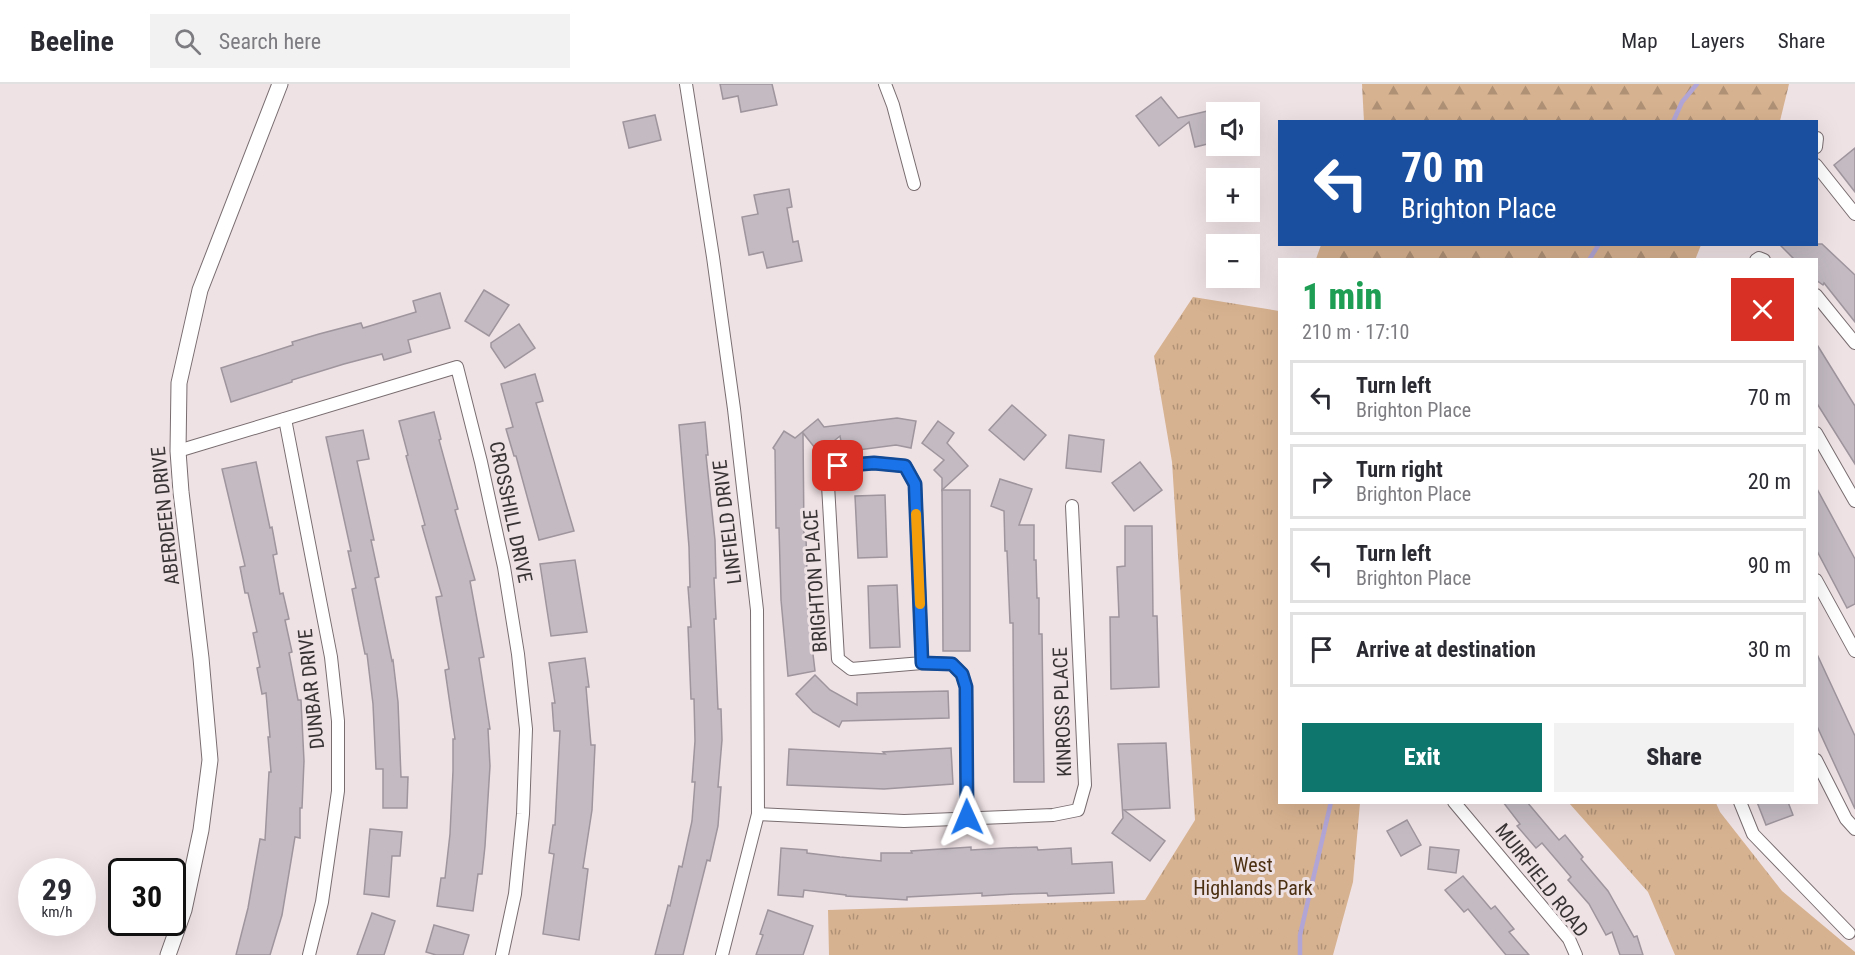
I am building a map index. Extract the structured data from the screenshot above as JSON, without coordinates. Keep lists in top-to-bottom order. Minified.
{"streets":{"street":["CROSSHILL DRIVE","ABERDEEN DRIVE","LINFIELD DRIVE","BRIGHTON PLACE","DUNBAR DRIVE","KINROSS PLACE","MUIRFIELD ROAD"]},"crossings":[["CROSSHILL DRIVE","ABERDEEN DRIVE"],["CROSSHILL DRIVE","DUNBAR DRIVE"],["LINFIELD DRIVE","KINROSS PLACE"],["BRIGHTON PLACE","KINROSS PLACE"]],"parks":["West Highlands Park"],"page":{"header":"Beeline","search":"Search here","nav":["Map","Layers","Share"],"map_buttons":["+","−"],"turn":["70 m","Brighton Place"],"heading":["1 min","210 m · 17:10"],"list":[{"name":"Turn left","note":"Brighton Place","value":"70 m"},{"name":"Turn right","note":"Brighton Place","value":"20 m"},{"name":"Turn left","note":"Brighton Place","value":"90 m"},{"name":"Arrive at destination","value":"30 m"}],"buttons":["Exit","Share"],"speed":"29 km/h","limit":"30"}}
